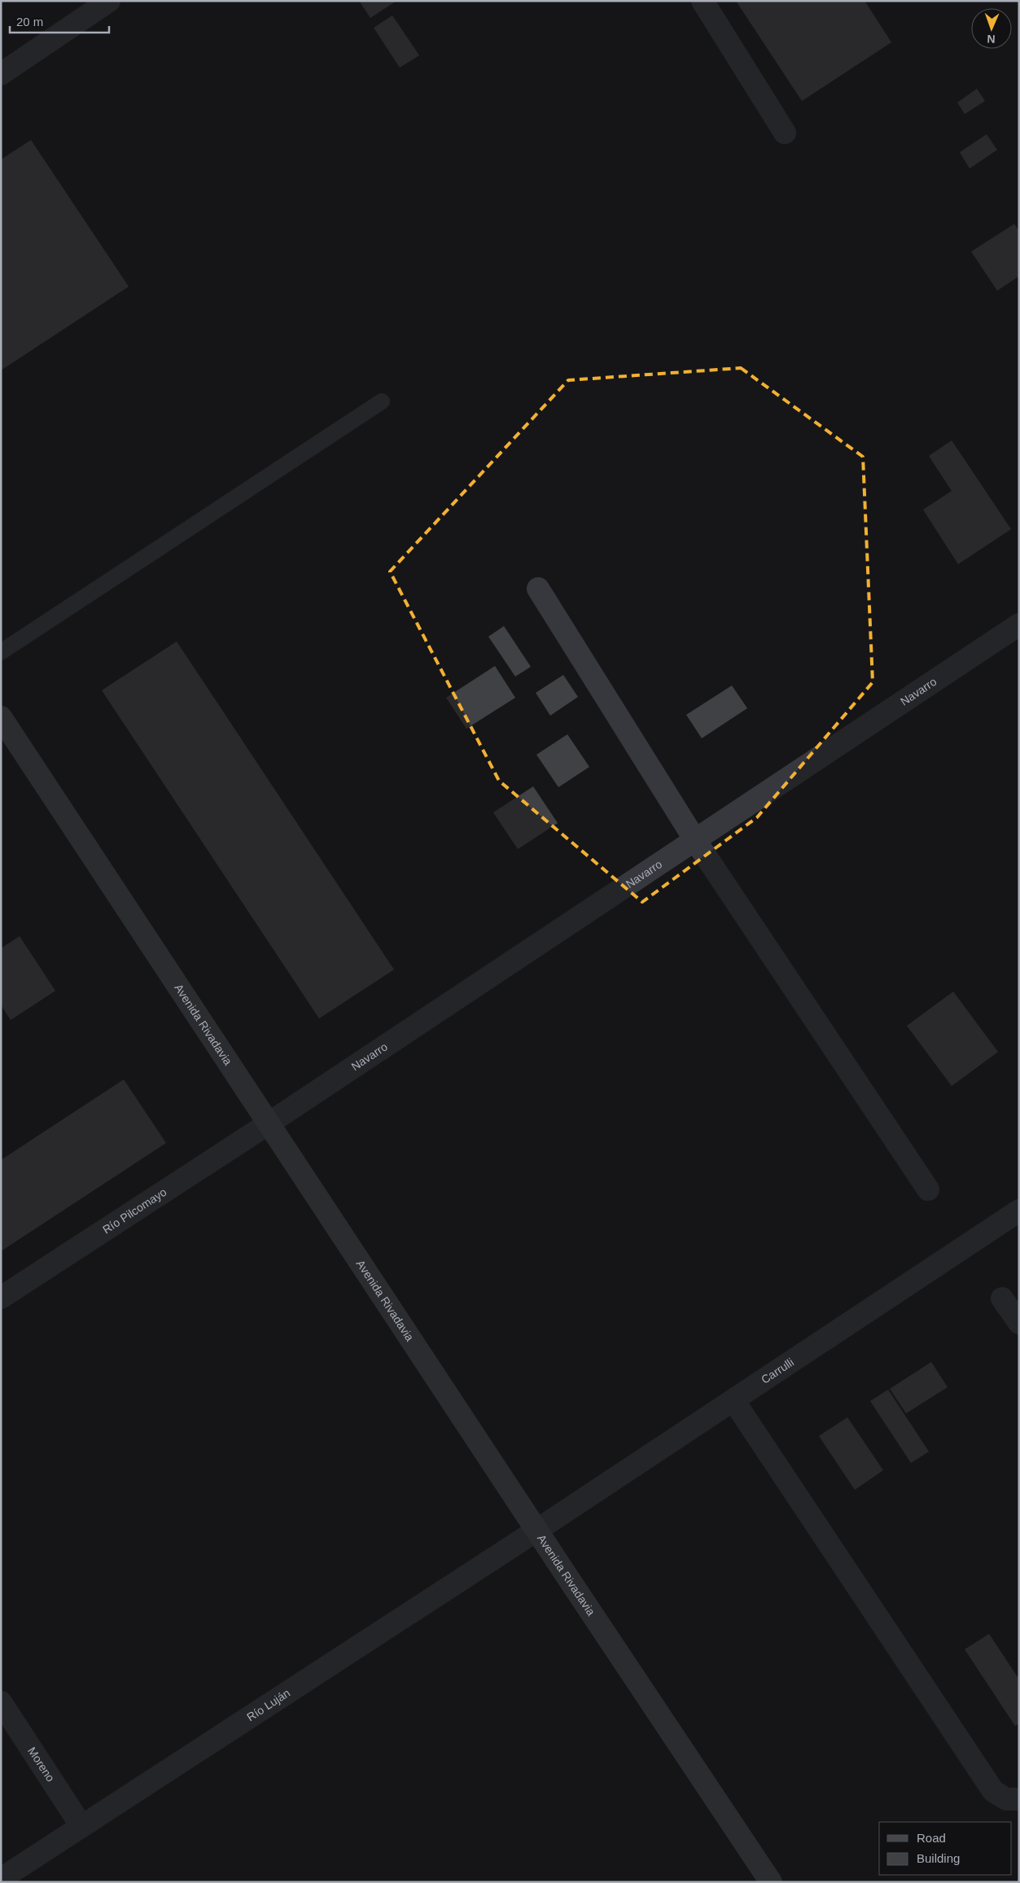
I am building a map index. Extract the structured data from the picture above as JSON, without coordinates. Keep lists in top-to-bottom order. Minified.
{"streets":{"main road":["Avenida Rivadavia"],"street":["Navarro","Río Pilcomayo","Carrulli","Río Luján","Moreno"]},"crossings":[["Navarro","Avenida Rivadavia"],["Navarro","Río Pilcomayo"],["Avenida Rivadavia","Río Pilcomayo"],["Avenida Rivadavia","Carrulli"],["Avenida Rivadavia","Río Luján"],["Carrulli","Río Luján"],["Río Luján","Moreno"]],"legend":["Road","Building"],"scale_bar":"20 m","north":"bottom"}
